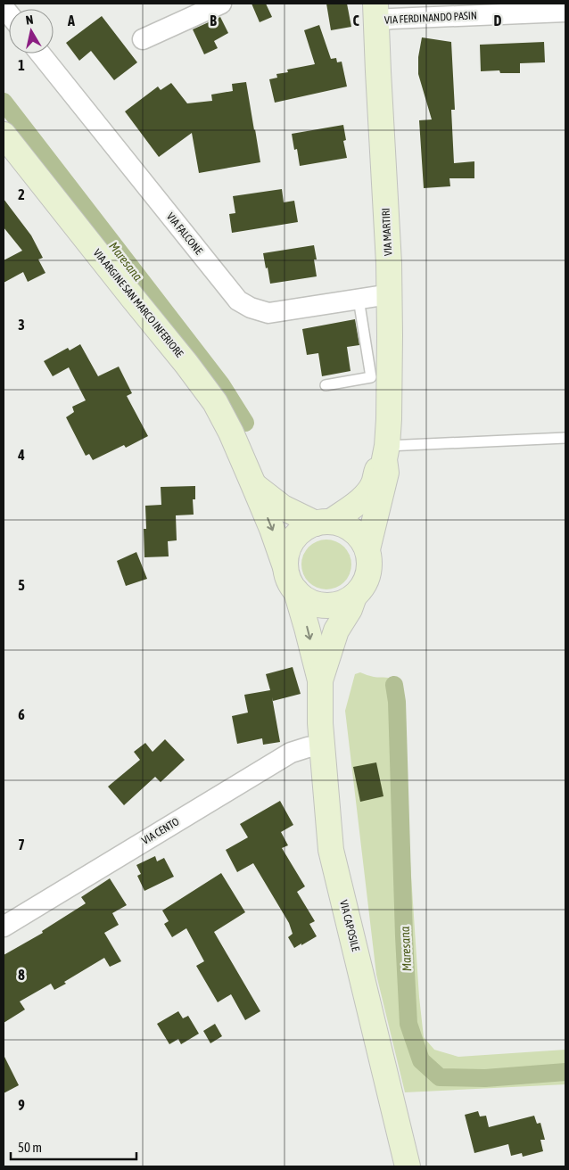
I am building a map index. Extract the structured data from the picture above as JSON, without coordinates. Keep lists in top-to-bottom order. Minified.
{"streets":{"street":["VIA FERDINANDO PASIN","VIA MARTIRI","VIA FALCONE","VIA ARGINE SAN MARCO INFERIORE","VIA CENTO","VIA CAPOSILE"]},"crossings":[["VIA FERDINANDO PASIN","VIA MARTIRI"],["VIA MARTIRI","VIA FALCONE"],["VIA MARTIRI","VIA ARGINE SAN MARCO INFERIORE"],["VIA MARTIRI","VIA CAPOSILE"],["VIA ARGINE SAN MARCO INFERIORE","VIA CAPOSILE"],["VIA CENTO","VIA CAPOSILE"]],"water":["Maresana"],"scale_bar":"50 m","north":"top","grid":{"columns":["A","B","C","D"],"rows":["1","2","3","4","5","6","7","8","9"]}}
